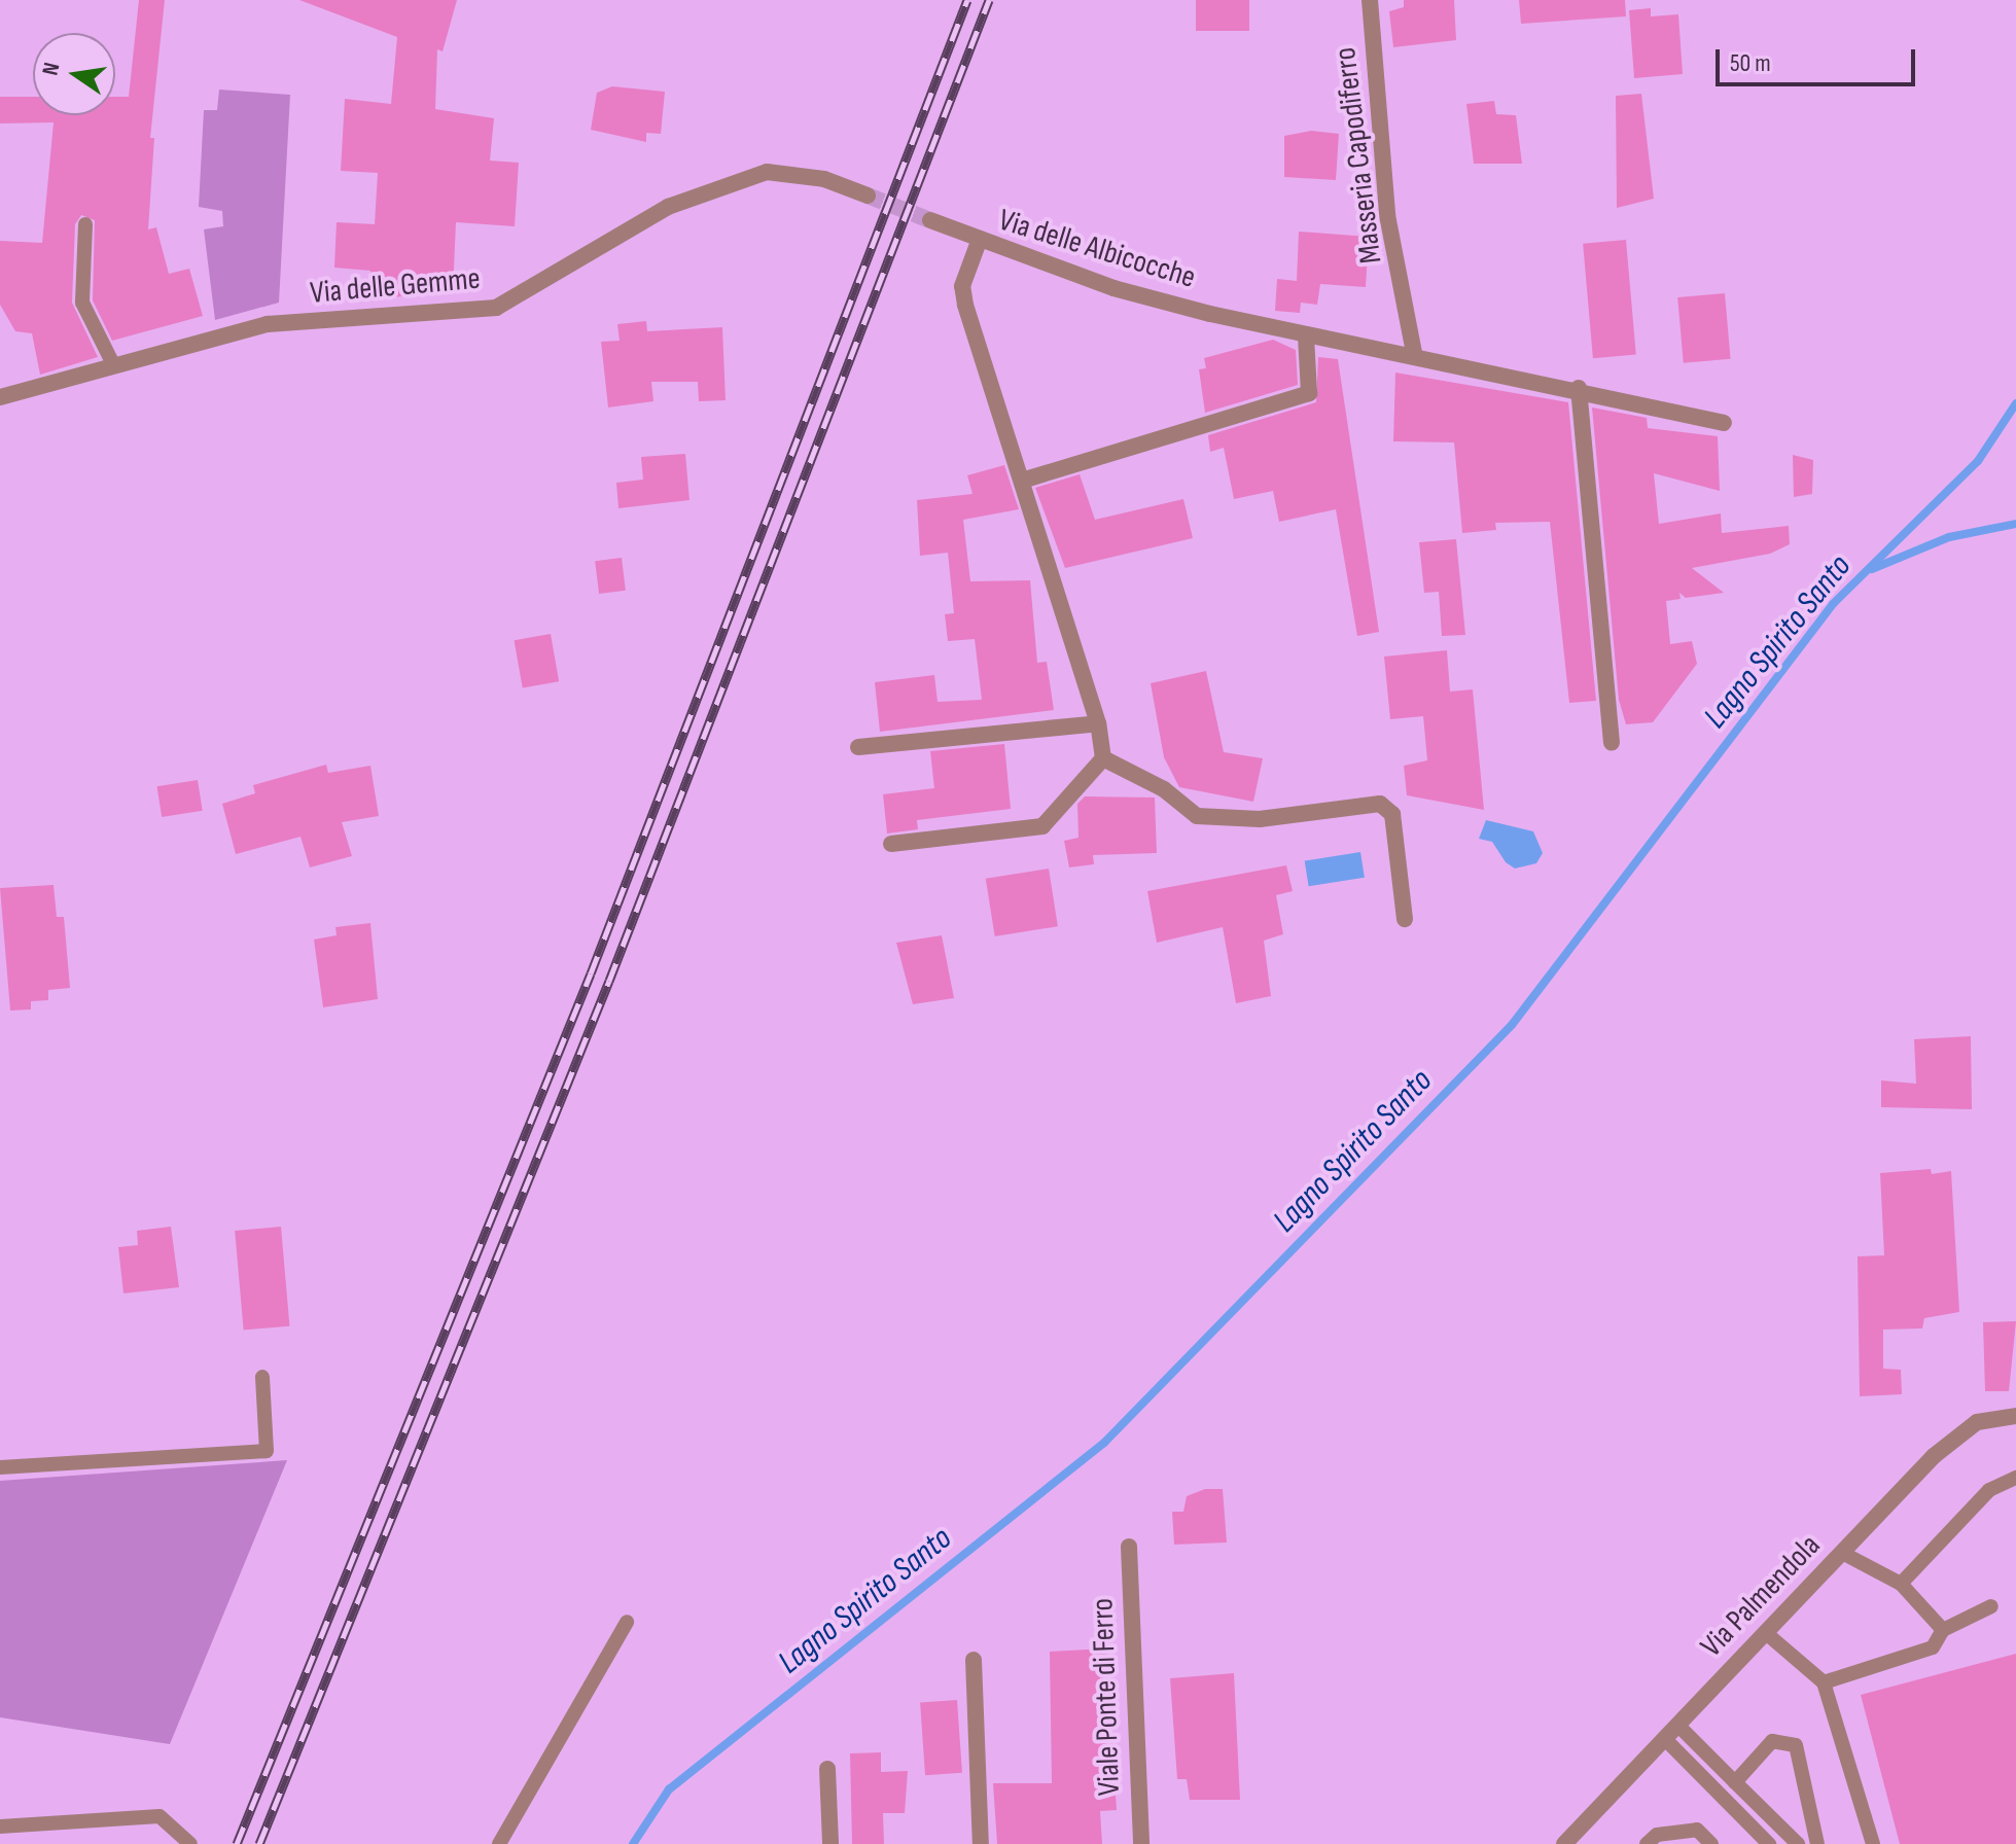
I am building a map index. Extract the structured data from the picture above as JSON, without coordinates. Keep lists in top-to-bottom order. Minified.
{"streets":{"street":["Masseria Capodiferro","Via delle Albicocche","Via delle Gemme","Via Palmendola","Viale Ponte di Ferro"]},"crossings":[["Masseria Capodiferro","Via delle Albicocche"]],"water":["Lagno Spirito Santo"],"scale_bar":"50 m","north":"left"}
